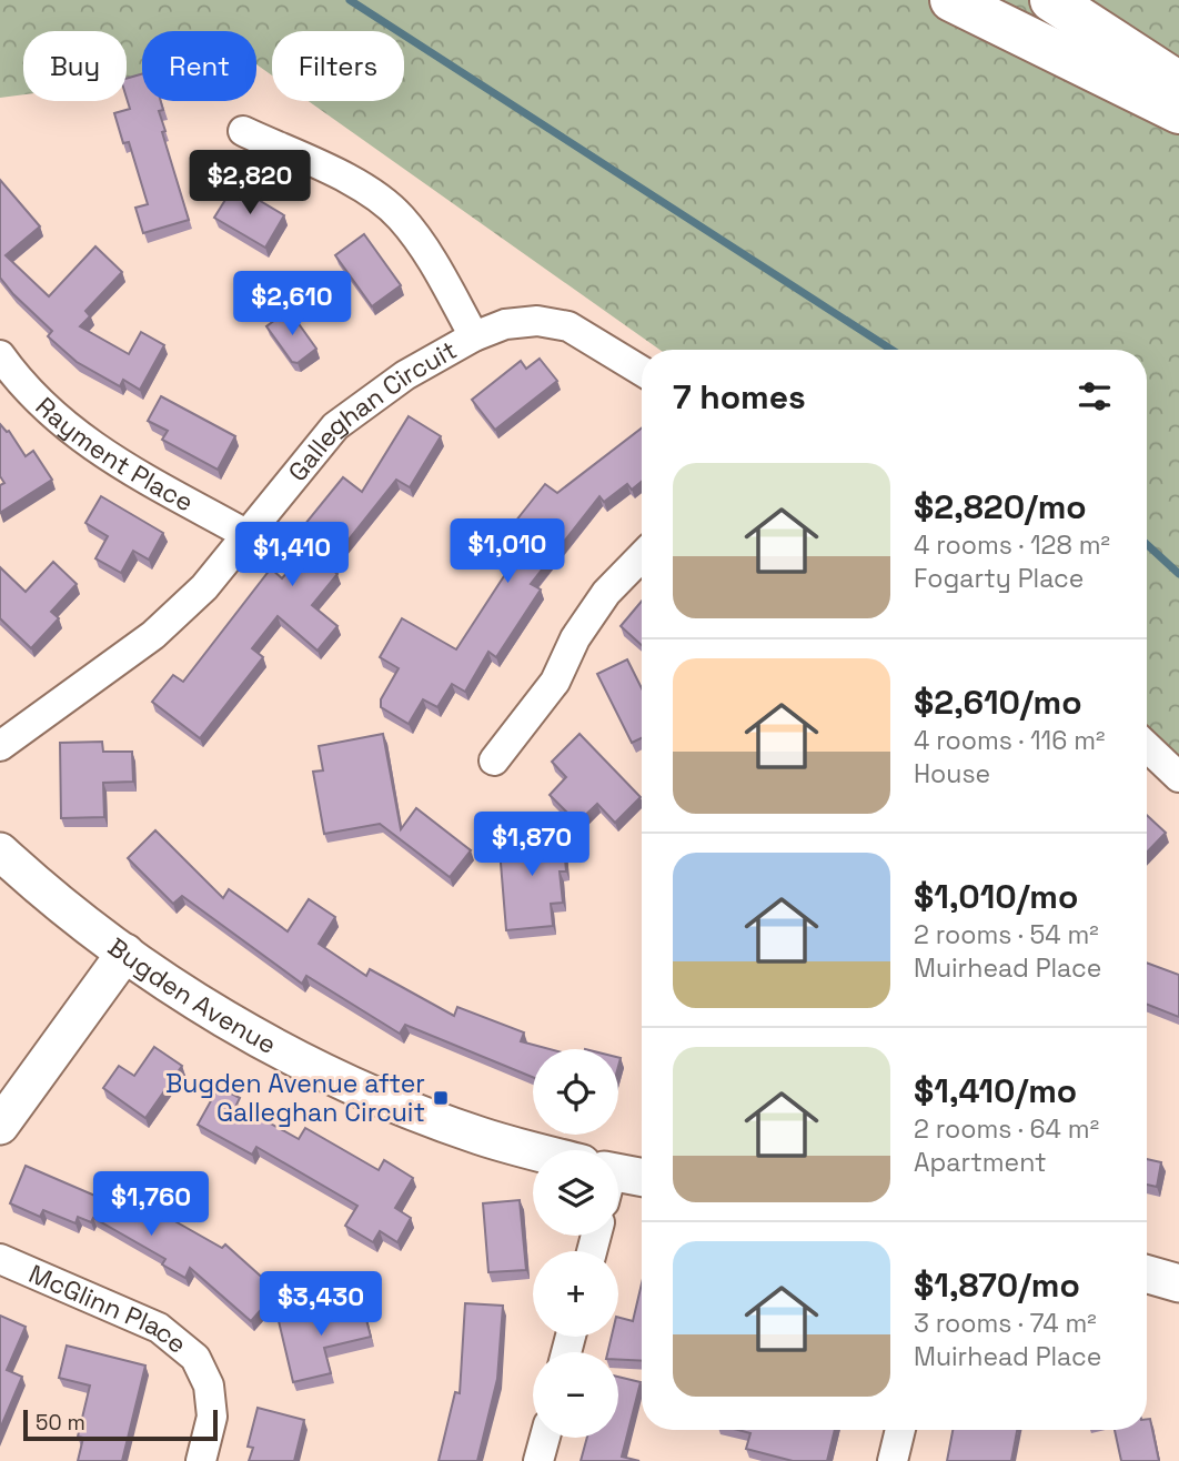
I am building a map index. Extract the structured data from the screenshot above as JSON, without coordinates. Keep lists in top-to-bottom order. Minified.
{"streets":{"street":["Galleghan Circuit","Rayment Place","Bugden Avenue","McGlinn Place"]},"crossings":[["Galleghan Circuit","Rayment Place"]],"places":{"transit":["Bugden Avenue after Galleghan Circuit"]},"scale_bar":"50 m","page":{"chip":["Buy","Rent","Filters"],"price":["$2,820","$2,610","$1,010","$1,410","$1,870","$1,760","$3,430"],"heading":"7 homes","list":[{"name":"$2,820/mo","note":"4 rooms · 128 m² · Fogarty Place"},{"name":"$2,610/mo","note":"4 rooms · 116 m² · House"},{"name":"$1,010/mo","note":"2 rooms · 54 m² · Muirhead Place"},{"name":"$1,410/mo","note":"2 rooms · 64 m² · Apartment"},{"name":"$1,870/mo","note":"3 rooms · 74 m² · Muirhead Place"}],"map_buttons":["+","−"],"scale":"50 m"}}
